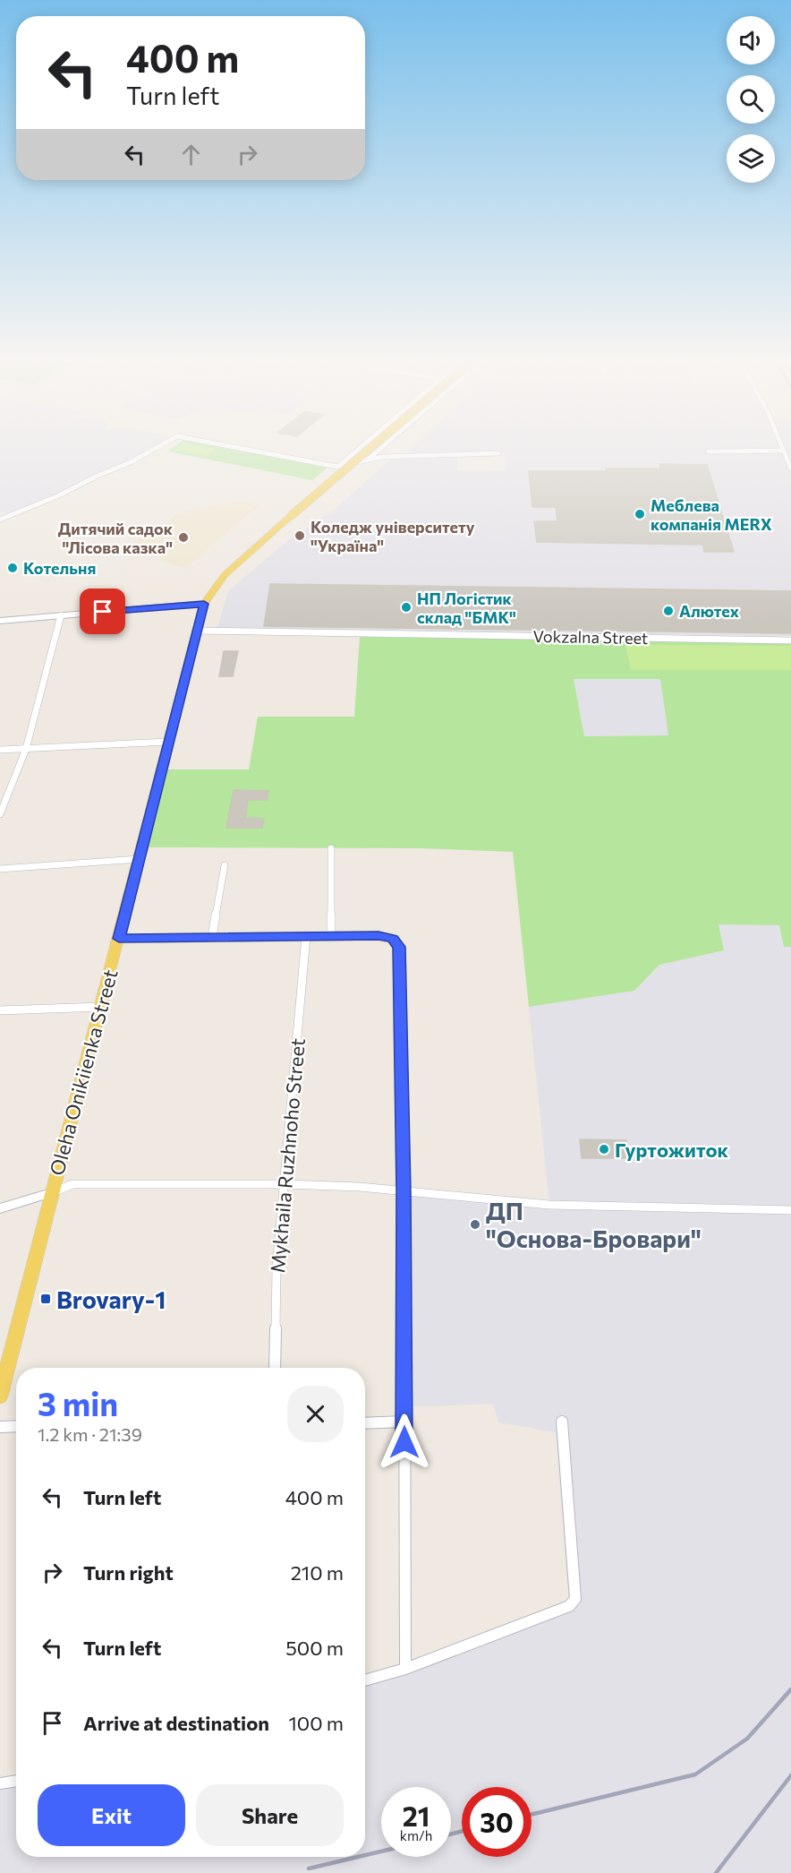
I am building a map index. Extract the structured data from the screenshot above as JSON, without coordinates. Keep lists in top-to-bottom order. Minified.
{"streets":{"main road":["Oleha Onikiienka Street"],"street":["Vokzalna Street","Mykhaila Ruzhnoho Street"]},"crossings":[["Vokzalna Street","Oleha Onikiienka Street"]],"places":{"other":["Меблева компанія MERX","Коледж університету \"Україна\"","Дитячий садок \"Лісова казка\"","Котельня","НП Логістик склад \"БМК\"","Алютех","Гуртожиток","ДП \"Основа-Бровари\""],"transit":["Brovary-1"]},"page":{"turn":["400 m","Turn left"],"heading":["3 min","1.2 km · 21:39"],"list":[{"name":"Turn left","value":"400 m"},{"name":"Turn right","value":"210 m"},{"name":"Turn left","value":"500 m"},{"name":"Arrive at destination","value":"100 m"}],"buttons":["Exit","Share"],"speed":"21 km/h","limit":"30"}}
